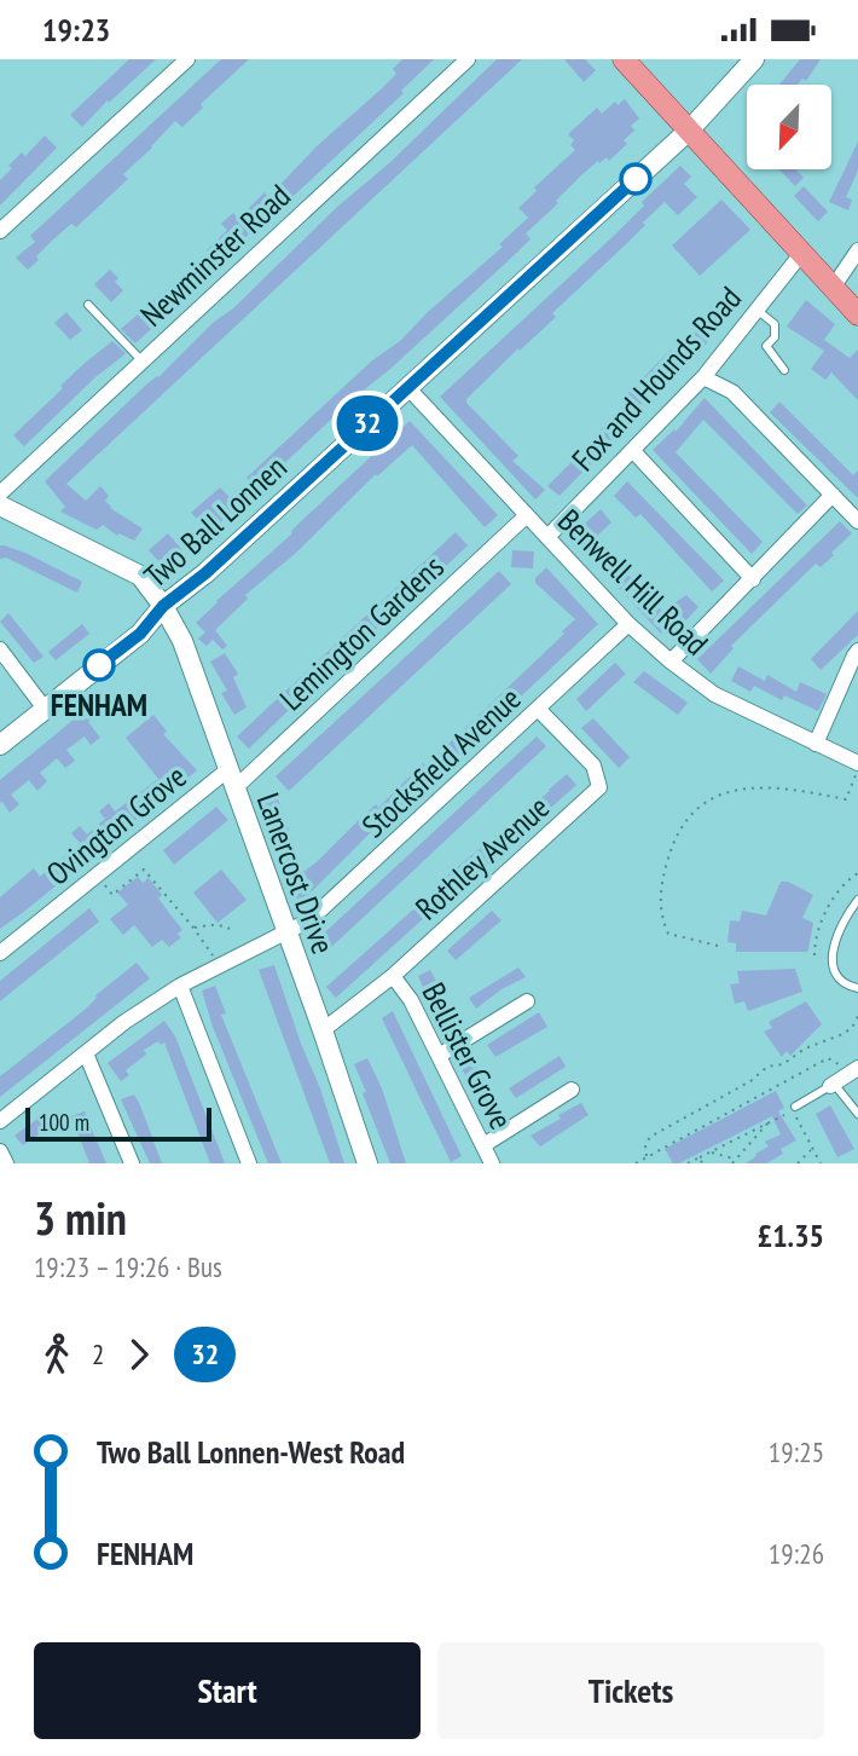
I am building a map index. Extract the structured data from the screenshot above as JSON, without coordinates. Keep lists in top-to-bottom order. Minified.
{"streets":{"main road":["Two Ball Lonnen","Lanercost Drive"],"street":["Newminster Road","Fox and Hounds Road","Benwell Hill Road","Lemington Gardens","Stocksfield Avenue","Ovington Grove","Rothley Avenue","Bellister Grove"]},"crossings":[["Fox and Hounds Road","Benwell Hill Road"],["Two Ball Lonnen","Benwell Hill Road"],["Two Ball Lonnen","Lanercost Drive"],["Benwell Hill Road","Lemington Gardens"],["Benwell Hill Road","Stocksfield Avenue"],["Lemington Gardens","Ovington Grove"],["Lemington Gardens","Lanercost Drive"],["Stocksfield Avenue","Rothley Avenue"],["Stocksfield Avenue","Lanercost Drive"],["Ovington Grove","Lanercost Drive"],["Rothley Avenue","Lanercost Drive"],["Rothley Avenue","Bellister Grove"]],"places":["FENHAM"],"lines":["bus line 32"],"scale_bar":"100 m","north":"bottom left","page":{"status":"19:23","on_map":"32","scale":"100 m","heading":["3 min","19:23 – 19:26 · Bus","£1.35"],"legs":["2","32"],"list":[{"name":"Two Ball Lonnen-West Road","value":"19:25"},{"name":"FENHAM","value":"19:26"}],"buttons":["Start","Tickets"]}}
